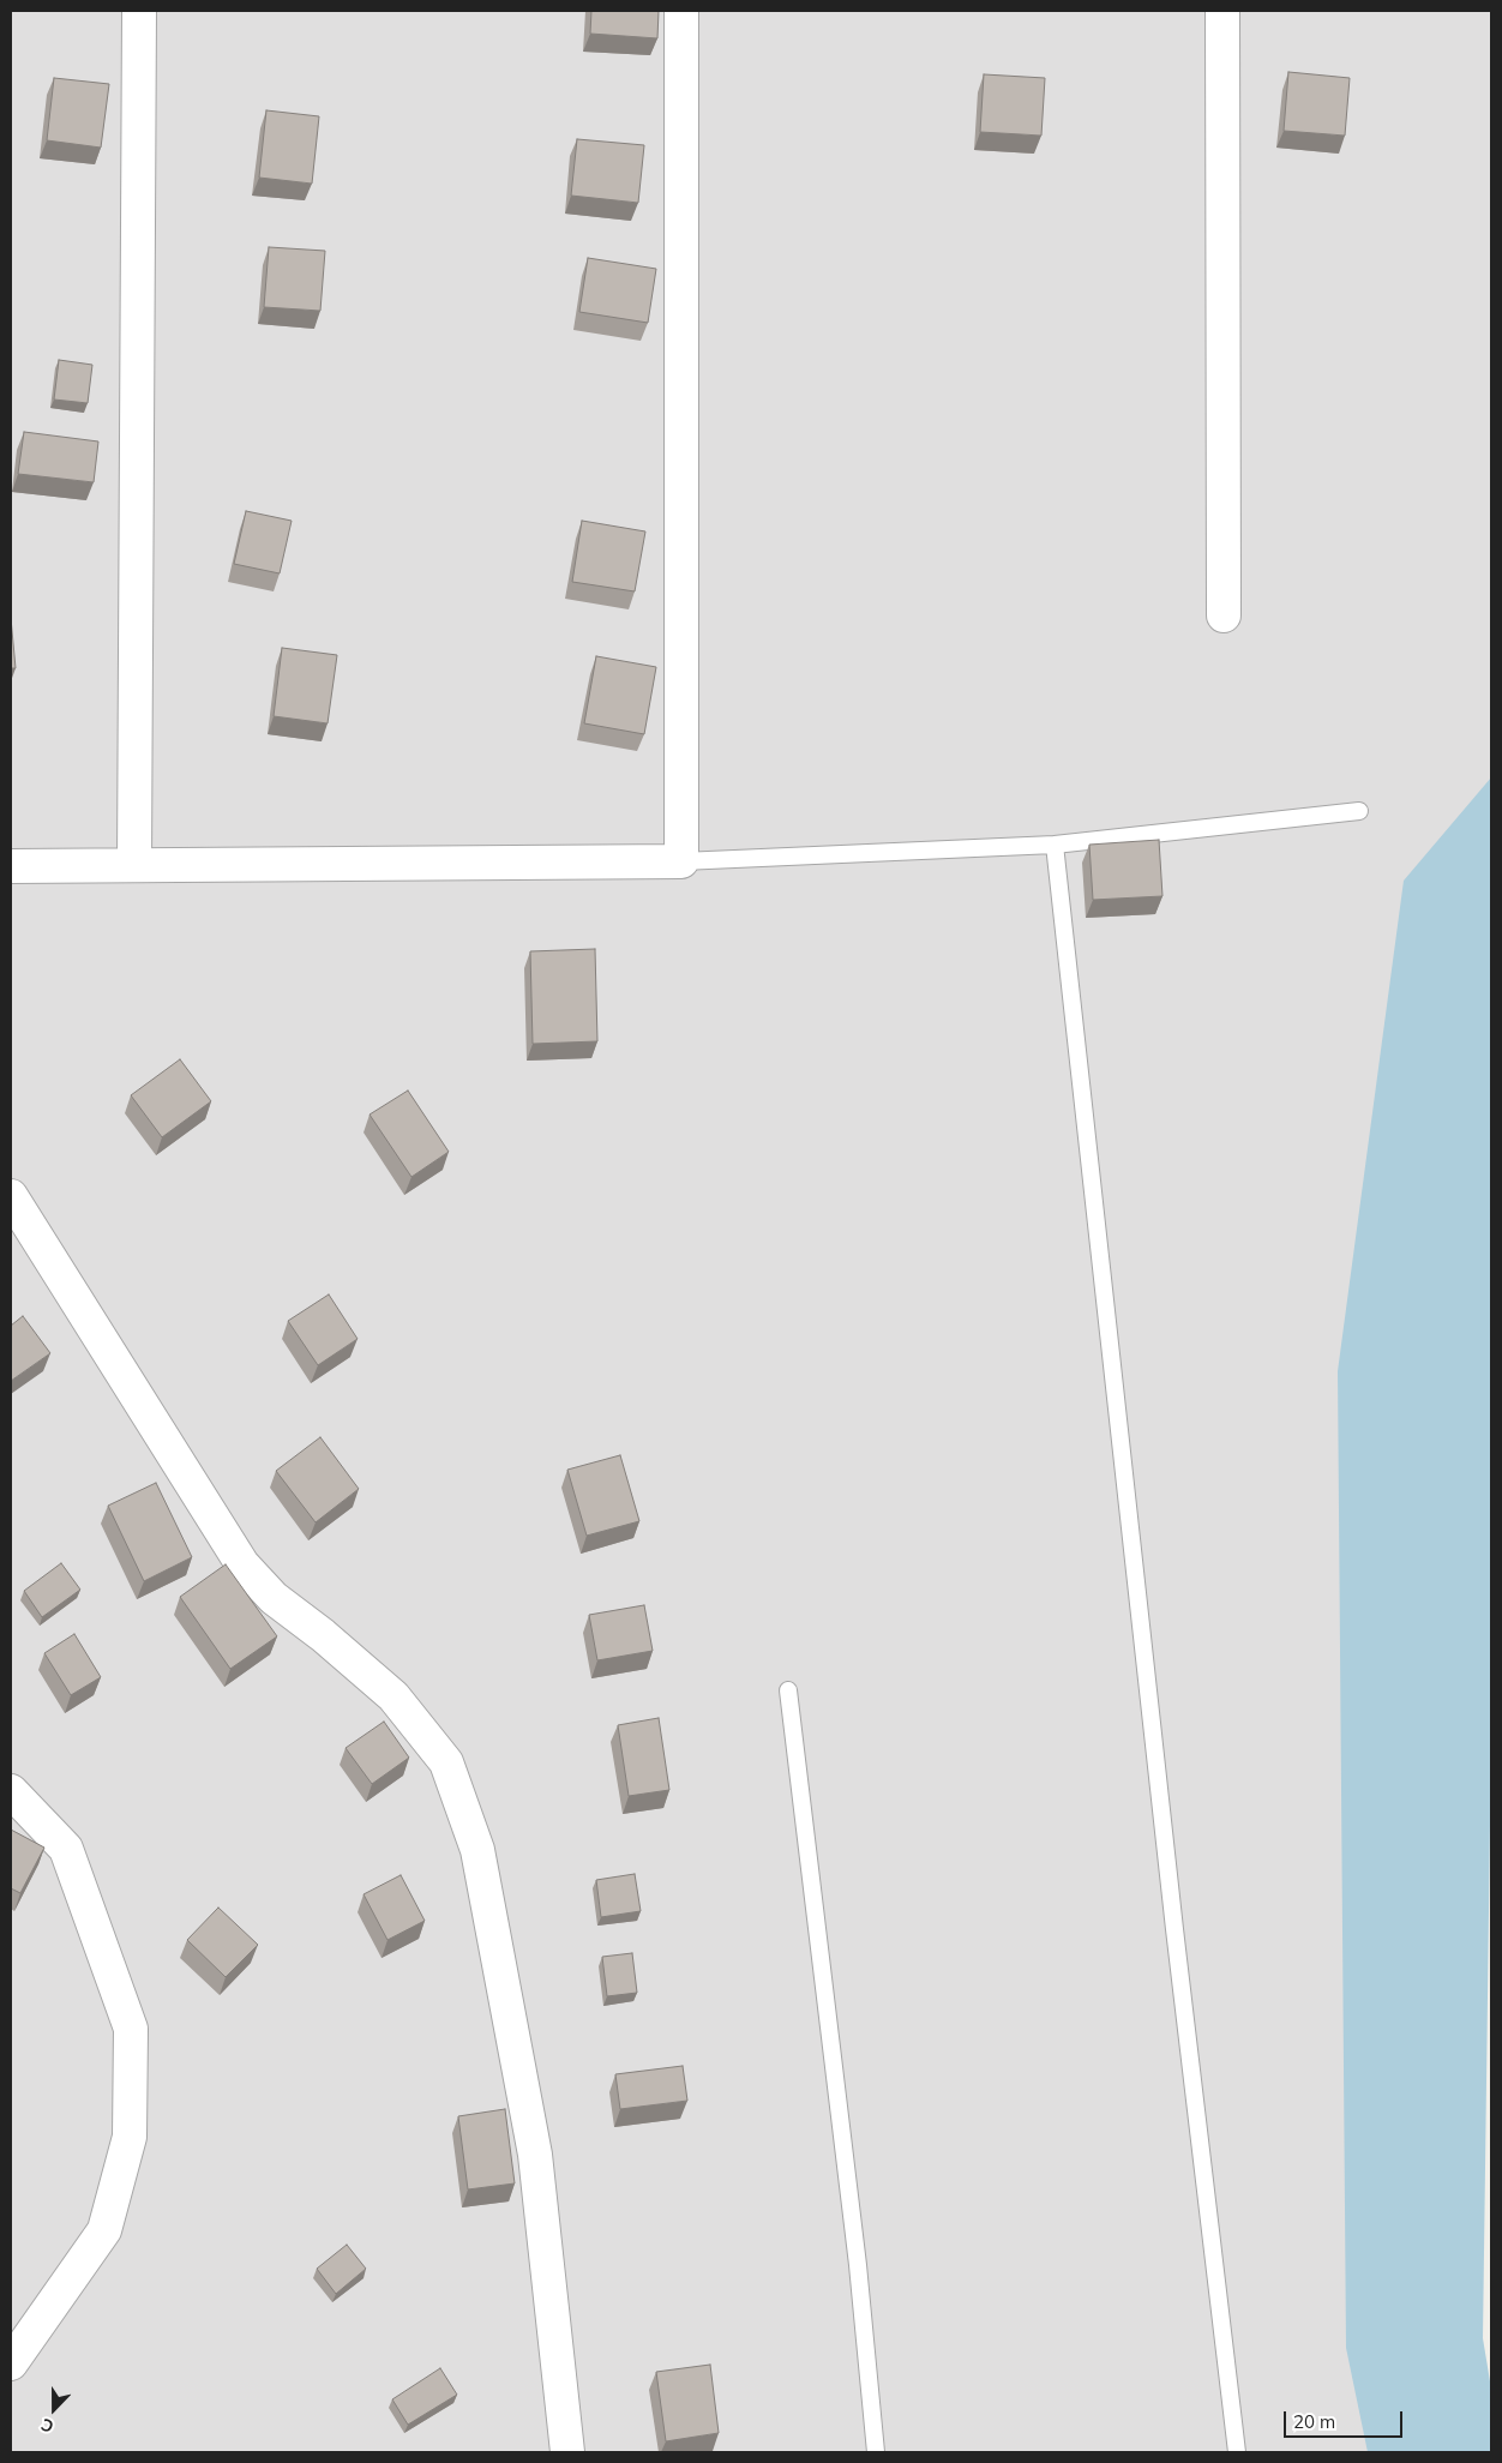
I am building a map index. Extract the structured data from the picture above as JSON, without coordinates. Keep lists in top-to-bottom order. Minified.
{"scale_bar":"20 m","north":"bottom"}
